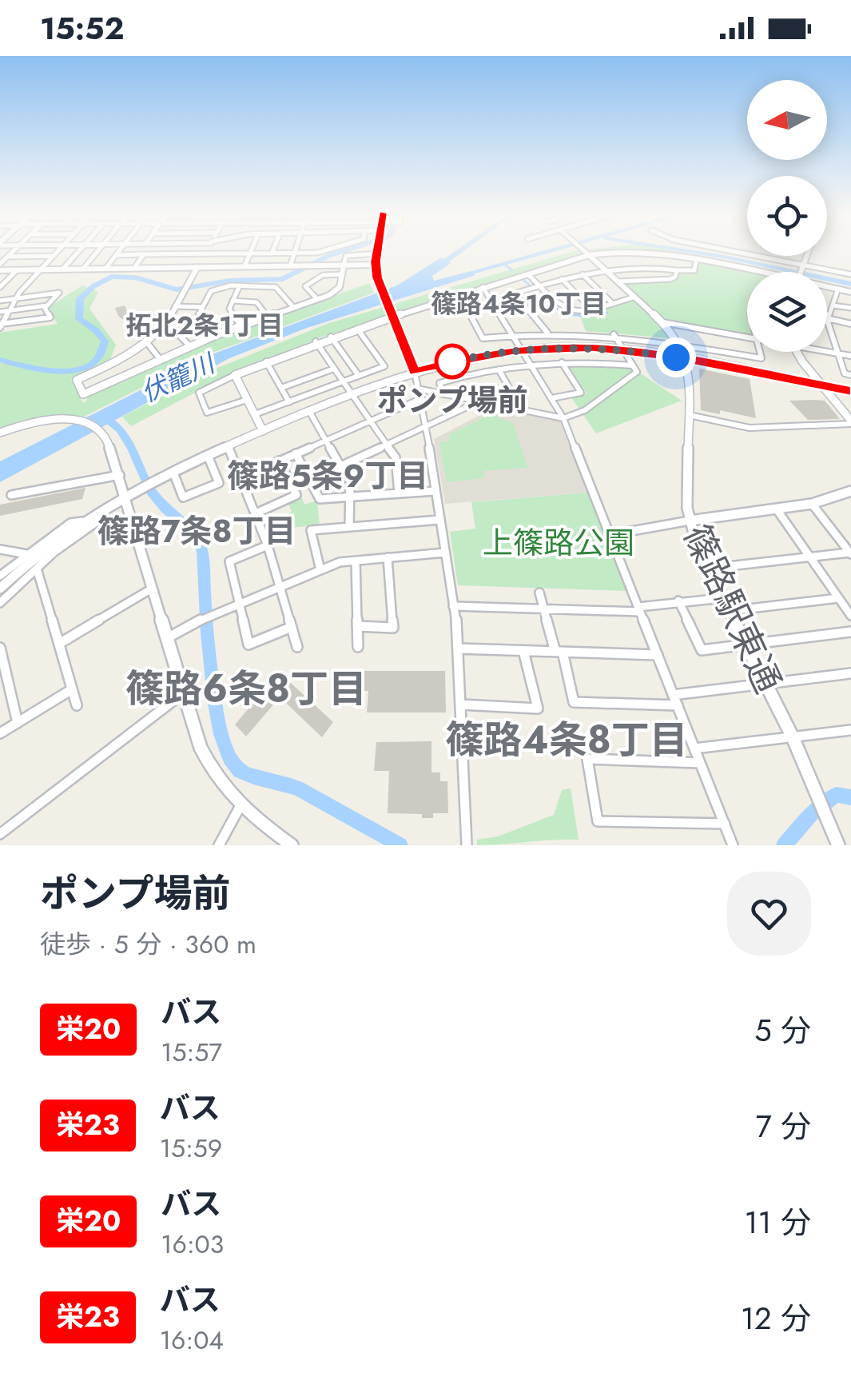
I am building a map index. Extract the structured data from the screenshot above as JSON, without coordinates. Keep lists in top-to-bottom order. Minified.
{"streets":{"street":["篠路駅東通"]},"districts":["篠路4条10丁目","拓北2条1丁目","篠路5条9丁目","篠路7条8丁目","篠路6条8丁目","篠路4条8丁目"],"water":["伏籠川"],"parks":["上篠路公園"],"places":["ポンプ場前"],"lines":["bus line 栄20"],"north":"left","page":{"status":"15:52","heading":["ポンプ場前","徒歩 · 5 分 · 360 m"],"list":[{"mark":"栄20","name":"バス","note":"15:57","value":"5 分"},{"mark":"栄23","name":"バス","note":"15:59","value":"7 分"},{"mark":"栄20","name":"バス","note":"16:03","value":"11 分"},{"mark":"栄23","name":"バス","note":"16:04","value":"12 分"}]}}
